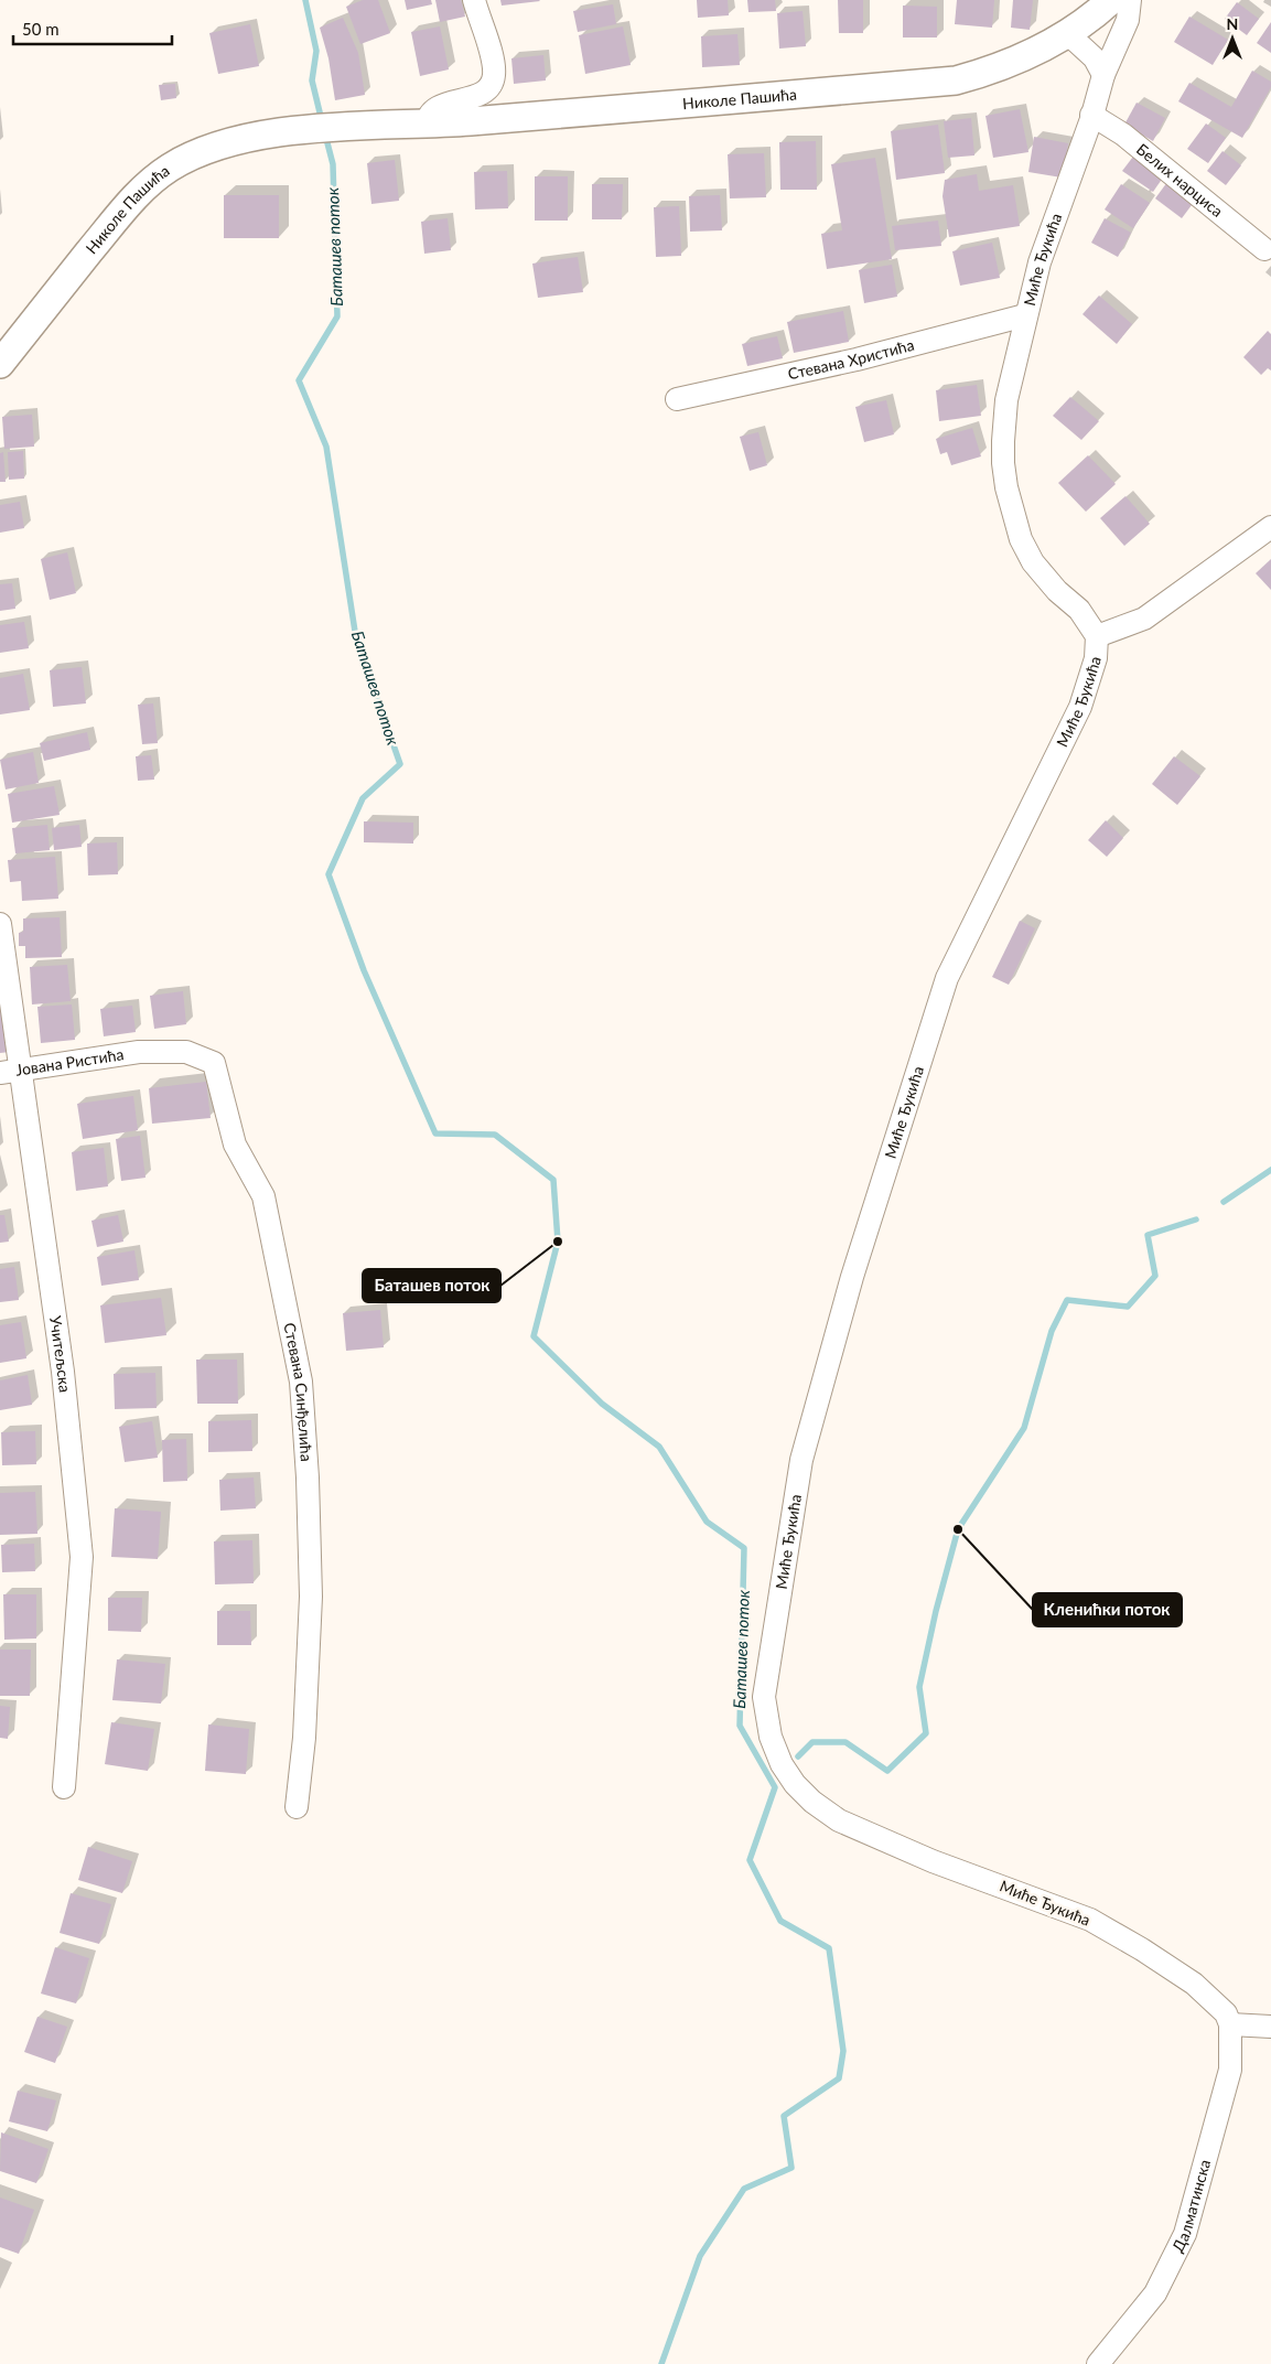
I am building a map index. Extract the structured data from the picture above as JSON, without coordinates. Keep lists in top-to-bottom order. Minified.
{"streets":{"street":["Николе Пашића","Белих нарциса","Миће Ђукића","Стевана Христића","Јована Ристића","Учитељска","Стевана Синђелића","Далматинска"]},"crossings":[["Белих нарциса","Миће Ђукића"],["Миће Ђукића","Стевана Христића"],["Миће Ђукића","Далматинска"],["Јована Ристића","Учитељска"],["Јована Ристића","Стевана Синђелића"]],"water":["Баташев поток"],"places":["Баташев поток","Кленићки поток"],"scale_bar":"50 m","north":"top"}
